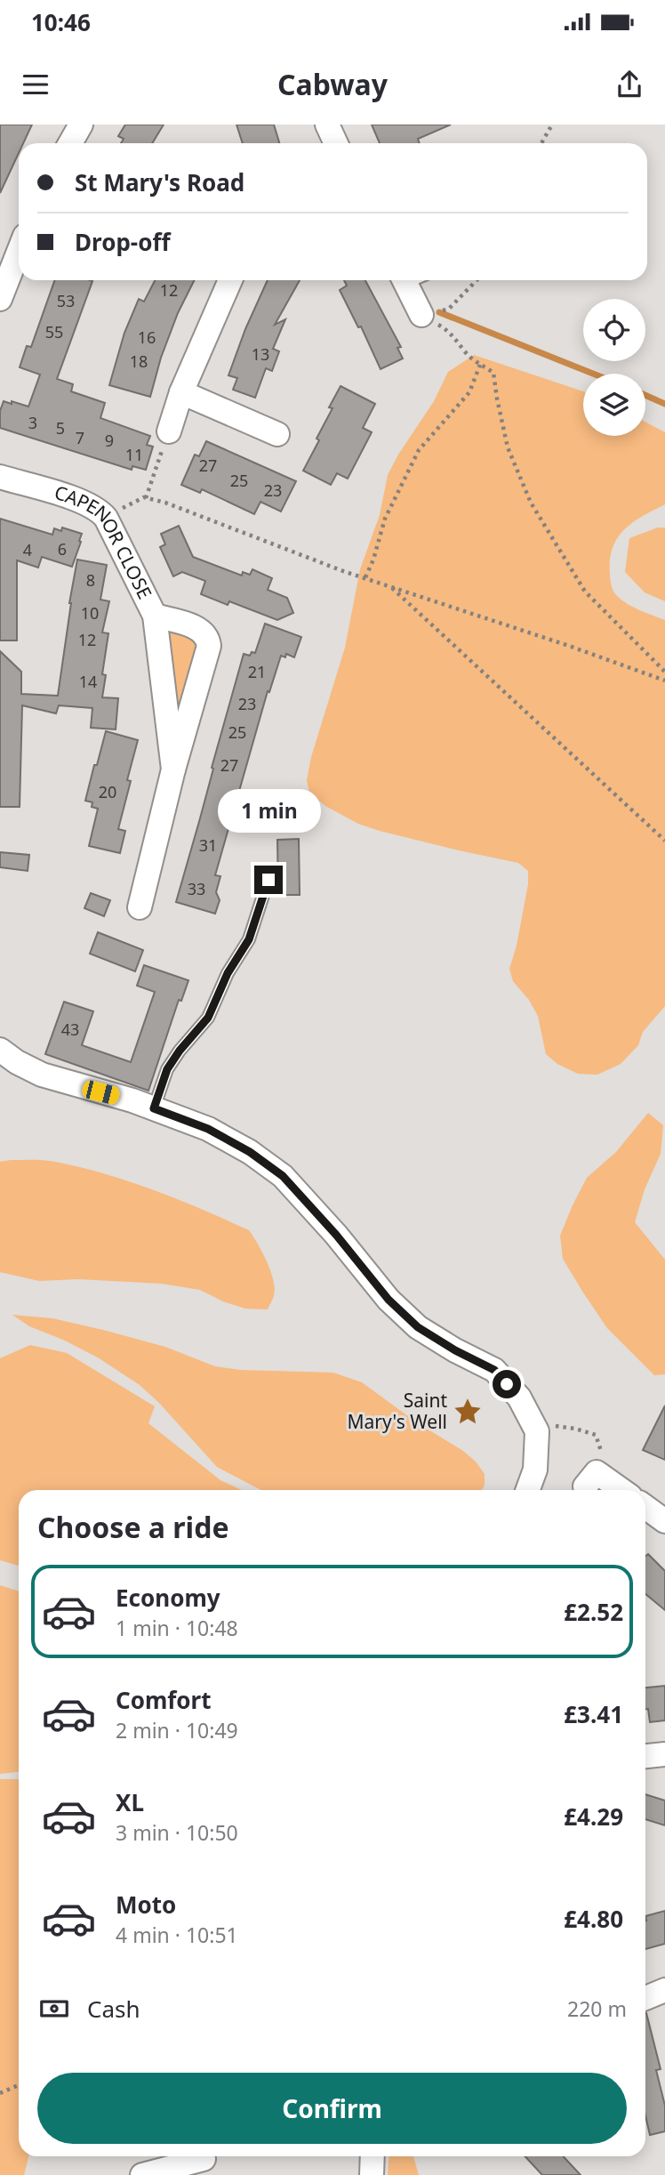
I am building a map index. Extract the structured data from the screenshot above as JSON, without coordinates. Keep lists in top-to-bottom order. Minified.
{"streets":{"street":["CAPENOR CLOSE"]},"places":{"place":["Saint Mary's Well"]},"house_numbers":["12","53","55","16","13","18","3","5","7","9","11","27","25","23","6","4","8","10","12","21","14","23","25","27","20","31","33","43"],"page":{"status":"10:46","header":"Cabway","banner":["St Mary's Road","Drop-off"],"bubble":"1 min","heading":"Choose a ride","list":[{"name":"Economy","note":"1 min · 10:48","value":"£2.52"},{"name":"Comfort","note":"2 min · 10:49","value":"£3.41"},{"name":"XL","note":"3 min · 10:50","value":"£4.29"},{"name":"Moto","note":"4 min · 10:51","value":"£4.80"}],"pay":["Cash","220 m"],"buttons":"Confirm"}}
